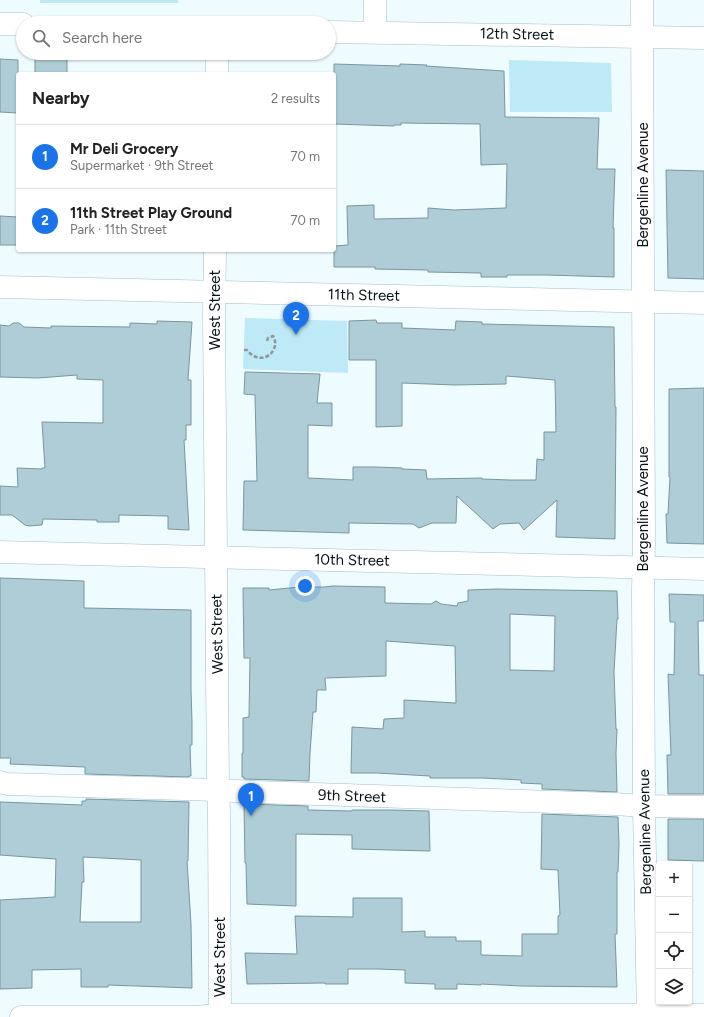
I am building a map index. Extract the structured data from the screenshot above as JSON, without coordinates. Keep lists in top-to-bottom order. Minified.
{"streets":{"street":["12th Street","Bergenline Avenue","11th Street","West Street","10th Street","9th Street"]},"crossings":[["12th Street","Bergenline Avenue"],["Bergenline Avenue","11th Street"],["Bergenline Avenue","10th Street"],["Bergenline Avenue","9th Street"],["11th Street","West Street"],["West Street","10th Street"],["West Street","9th Street"]],"page":{"search":"Search here","heading":["Nearby","2 results"],"list":[{"mark":"1","name":"Mr Deli Grocery","note":"Supermarket · 9th Street","value":"70 m"},{"mark":"2","name":"11th Street Play Ground","note":"Park · 11th Street","value":"70 m"}],"pins":["2","1"],"map_buttons":["+","−"]}}
